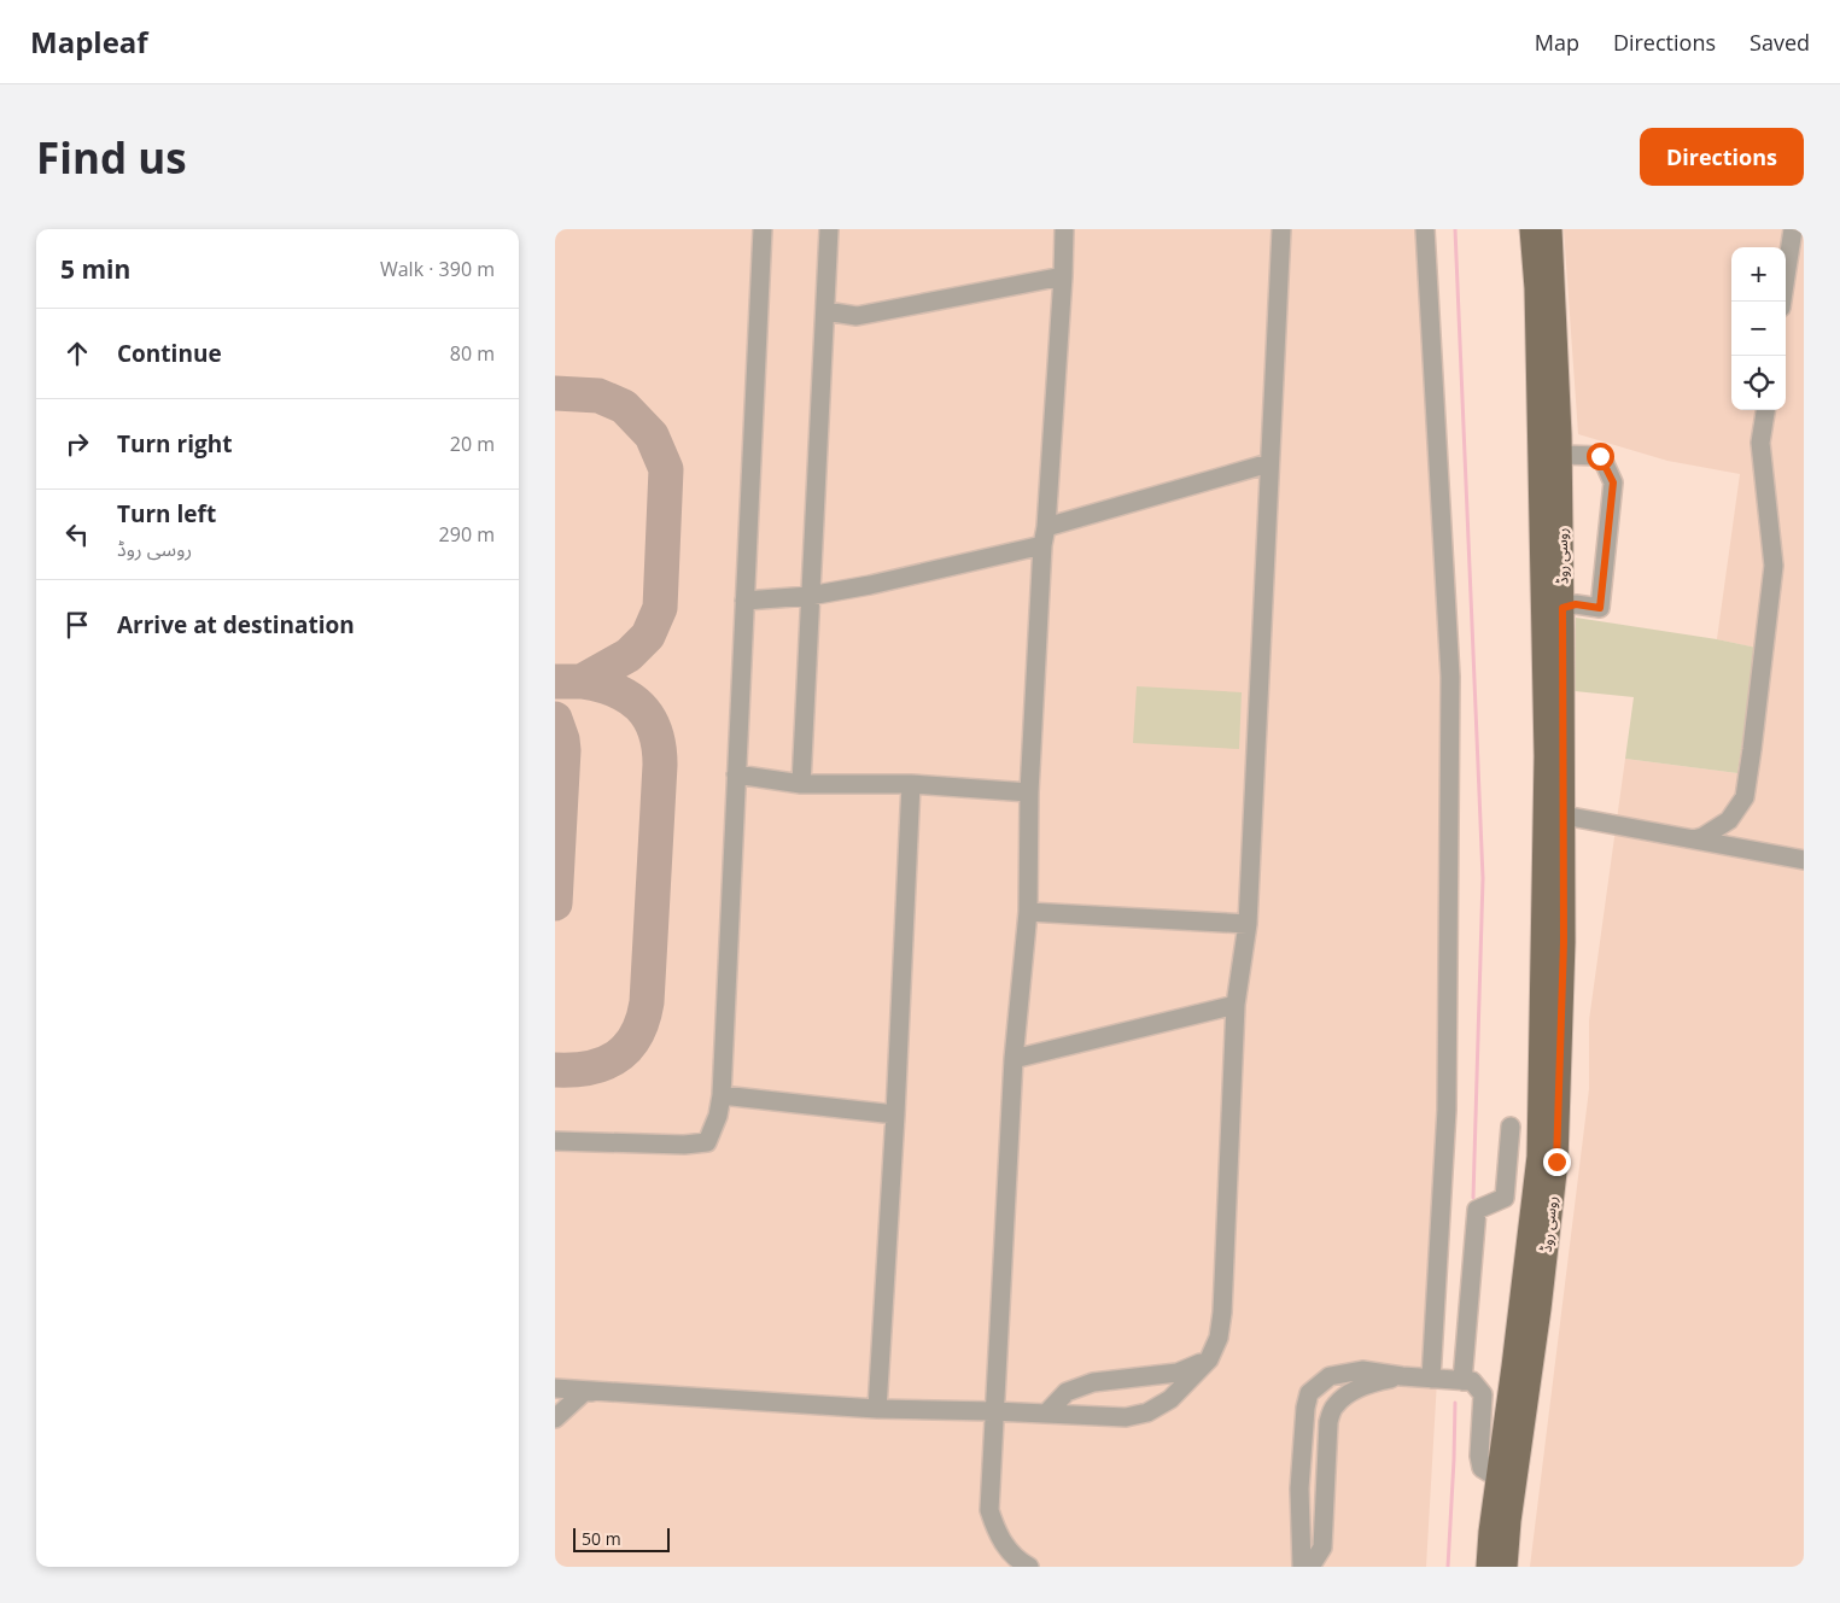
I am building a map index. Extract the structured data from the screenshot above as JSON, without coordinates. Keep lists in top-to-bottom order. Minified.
{"streets":{"main road":["روسی روڈ"]},"scale_bar":"50 m","page":{"header":"Mapleaf","nav":["Map","Directions","Saved"],"buttons":"Directions","title":"Find us","heading":["5 min","Walk · 390 m"],"map_buttons":["+","−"],"list":[["Continue","80 m"],["Turn right","20 m"],["Turn left","روسی روڈ","290 m"],"Arrive at destination"],"scale":"50 m"}}
